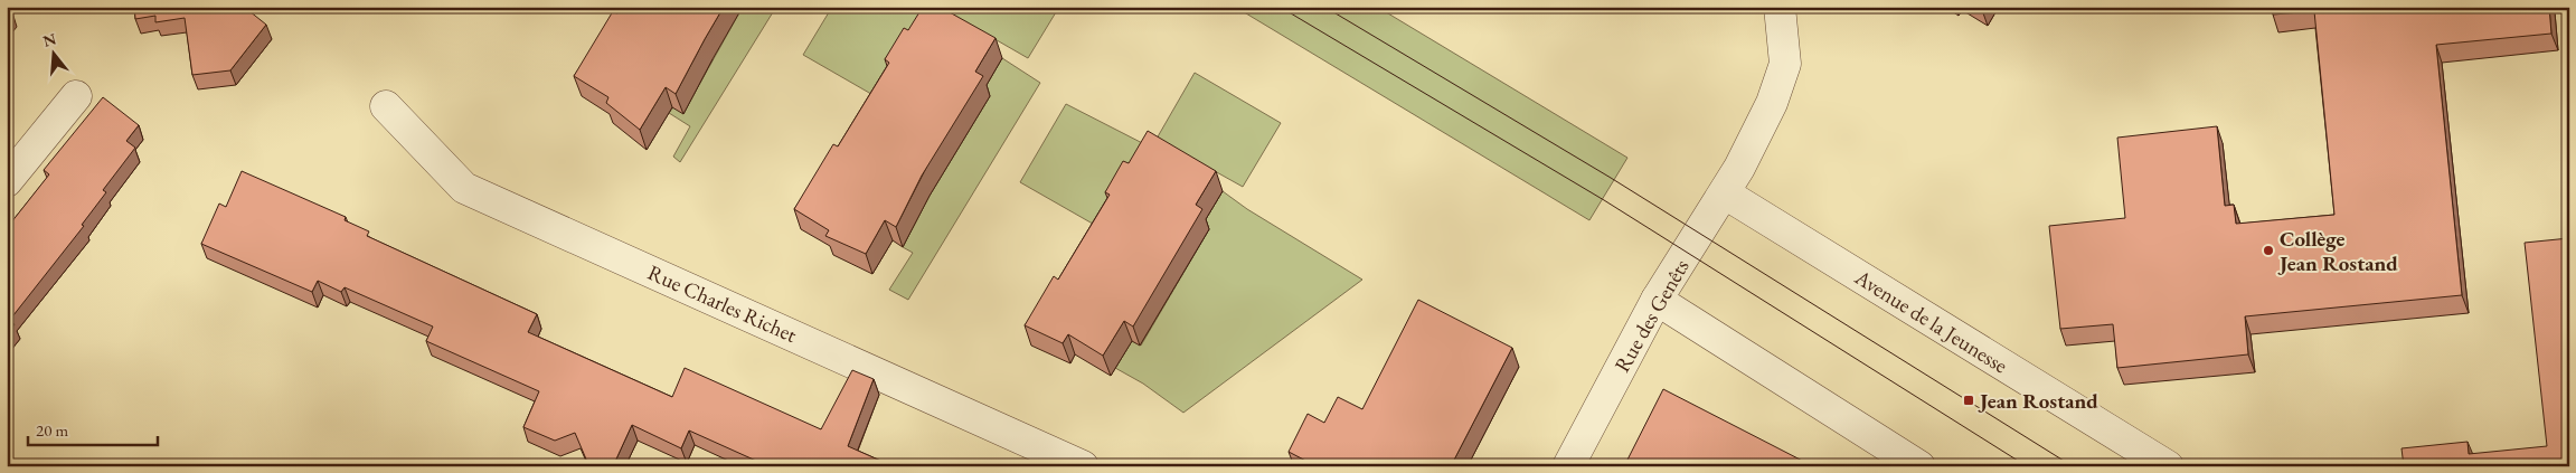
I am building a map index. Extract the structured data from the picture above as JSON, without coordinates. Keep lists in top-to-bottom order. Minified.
{"streets":{"street":["Rue Charles Richet","Rue des Genêts","Avenue de la Jeunesse"]},"crossings":[["Rue des Genêts","Avenue de la Jeunesse"]],"places":{"other":["Collège Jean Rostand"],"transit":["Jean Rostand"]},"scale_bar":"20 m","north":"top"}
